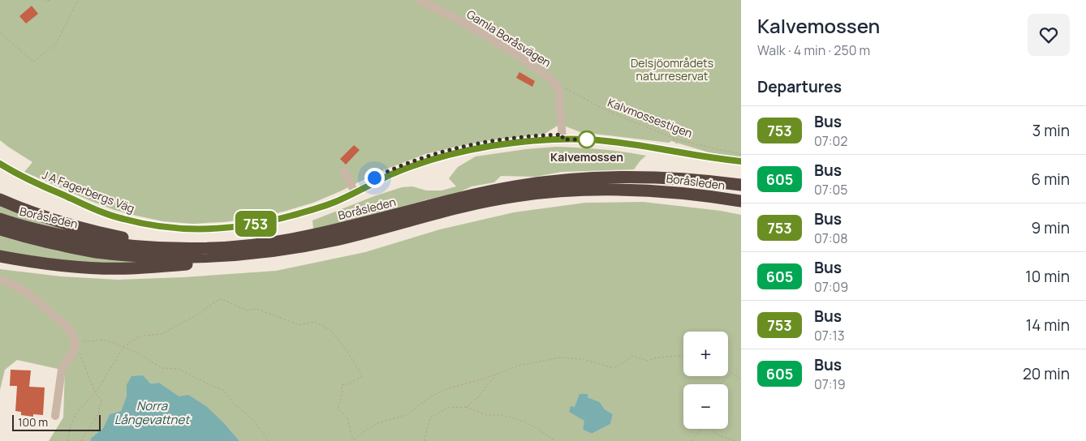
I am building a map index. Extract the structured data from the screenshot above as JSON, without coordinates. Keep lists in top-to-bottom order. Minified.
{"streets":{"highway":["Boråsleden"],"street":["Gamla Boråsvägen","J A Fagerbergs Väg"],"path":["Kalvmossestigen"]},"crossings":[["Gamla Boråsvägen","Kalvmossestigen"]],"water":["Norra Långevattnet"],"parks":["Delsjöområdets naturreservat"],"places":["Kalvemossen"],"lines":["bus line 753"],"scale_bar":"100 m","page":{"on_map":"753","heading":[["Kalvemossen","Walk · 4 min · 250 m"],"Departures"],"list":[{"mark":"753","name":"Bus","note":"07:02","value":"3 min"},{"mark":"605","name":"Bus","note":"07:05","value":"6 min"},{"mark":"753","name":"Bus","note":"07:08","value":"9 min"},{"mark":"605","name":"Bus","note":"07:09","value":"10 min"},{"mark":"753","name":"Bus","note":"07:13","value":"14 min"},{"mark":"605","name":"Bus","note":"07:19","value":"20 min"}],"map_buttons":["+","−"],"scale":"100 m"}}
